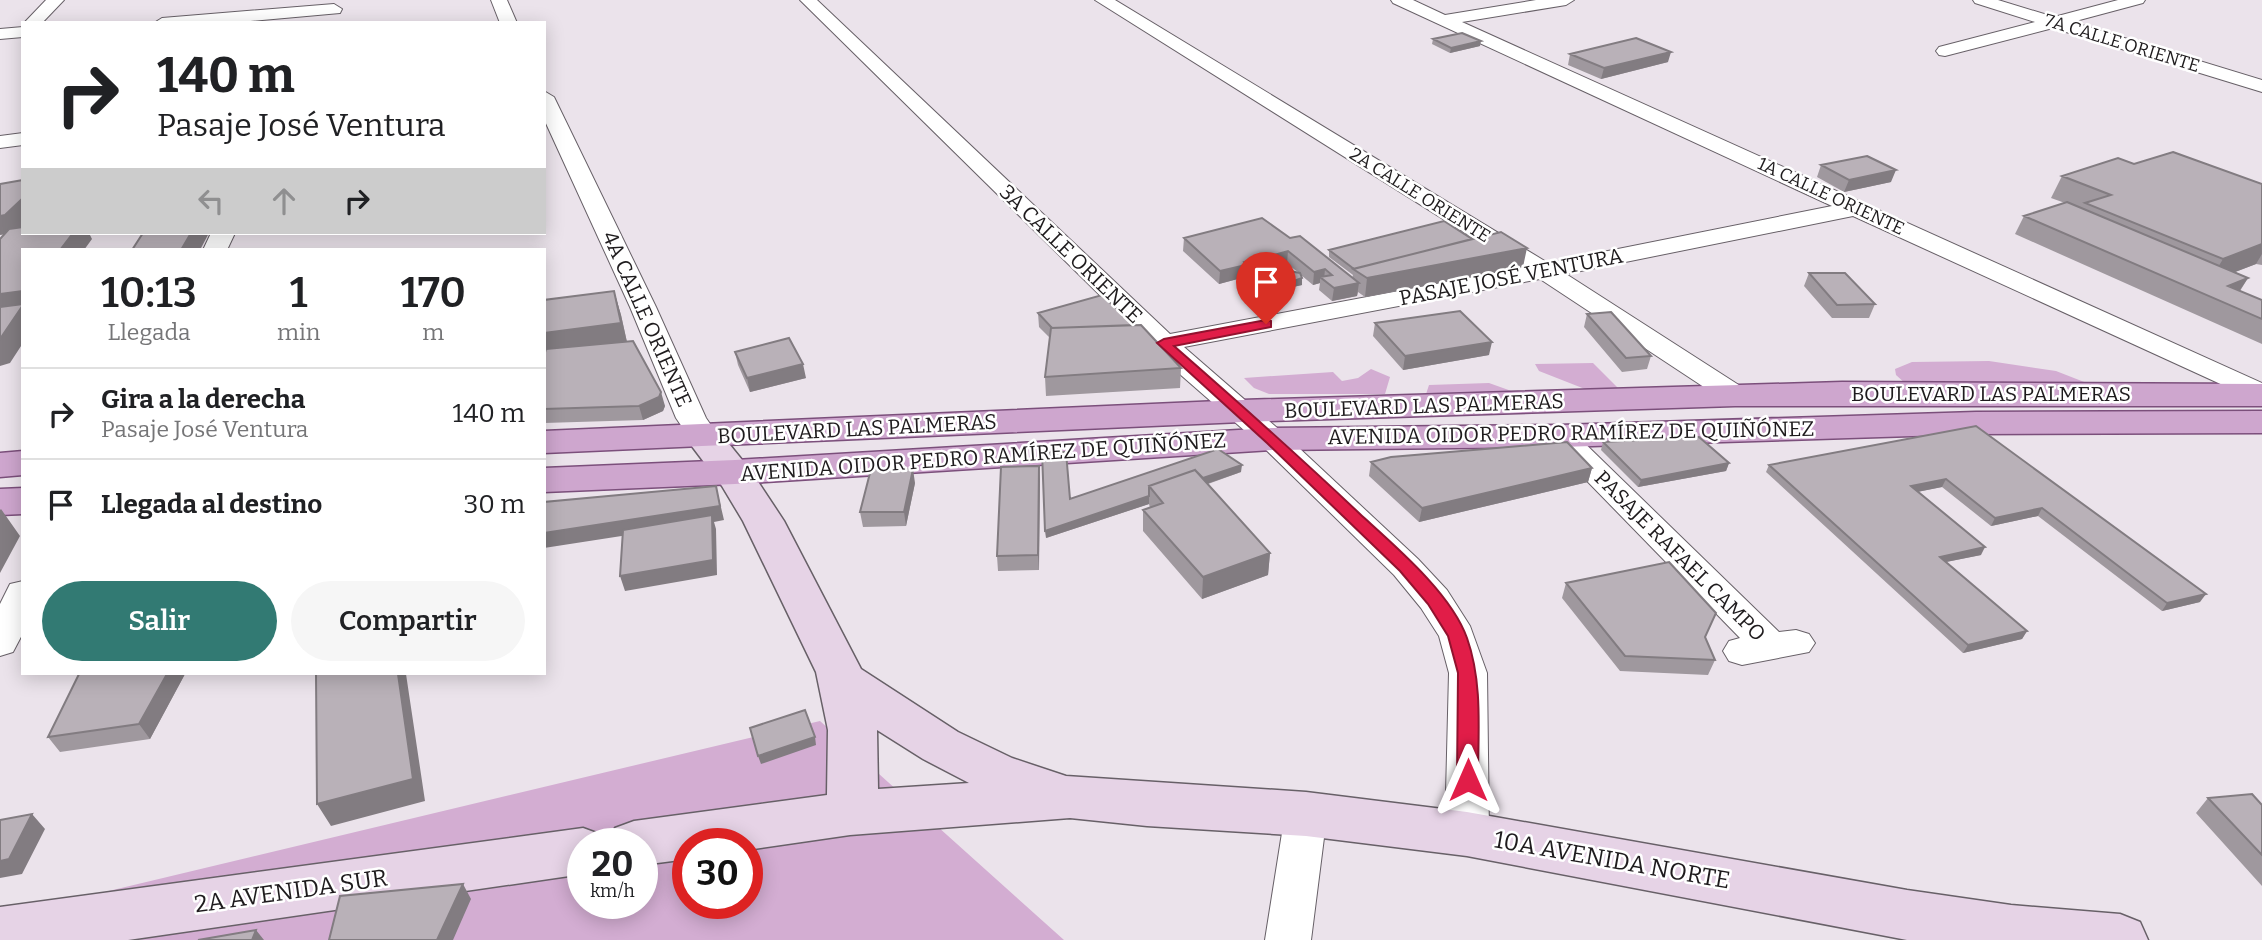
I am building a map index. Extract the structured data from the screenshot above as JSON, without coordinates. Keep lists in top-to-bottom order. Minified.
{"streets":{"main road":["BOULEVARD LAS PALMERAS","AVENIDA OIDOR PEDRO RAMÍREZ DE QUIÑÓNEZ"],"street":["7A CALLE ORIENTE","2A CALLE ORIENTE","1A CALLE ORIENTE","3A CALLE ORIENTE","PASAJE JOSÉ VENTURA","4A CALLE ORIENTE","PASAJE RAFAEL CAMPO","10A AVENIDA NORTE","2A AVENIDA SUR"]},"crossings":[["2A CALLE ORIENTE","PASAJE JOSÉ VENTURA"],["2A CALLE ORIENTE","BOULEVARD LAS PALMERAS"],["1A CALLE ORIENTE","PASAJE JOSÉ VENTURA"],["1A CALLE ORIENTE","BOULEVARD LAS PALMERAS"],["3A CALLE ORIENTE","PASAJE JOSÉ VENTURA"],["3A CALLE ORIENTE","BOULEVARD LAS PALMERAS"],["3A CALLE ORIENTE","AVENIDA OIDOR PEDRO RAMÍREZ DE QUIÑÓNEZ"],["3A CALLE ORIENTE","10A AVENIDA NORTE"],["4A CALLE ORIENTE","BOULEVARD LAS PALMERAS"],["4A CALLE ORIENTE","AVENIDA OIDOR PEDRO RAMÍREZ DE QUIÑÓNEZ"],["4A CALLE ORIENTE","10A AVENIDA NORTE"],["AVENIDA OIDOR PEDRO RAMÍREZ DE QUIÑÓNEZ","PASAJE RAFAEL CAMPO"]],"page":{"turn":["140 m","Pasaje José Ventura"],"eta":["10:13","Llegada","1","min","170","m"],"list":[{"name":"Gira a la derecha","note":"Pasaje José Ventura","value":"140 m"},{"name":"Llegada al destino","value":"30 m"}],"buttons":["Salir","Compartir"],"speed":"20 km/h","limit":"30"}}
